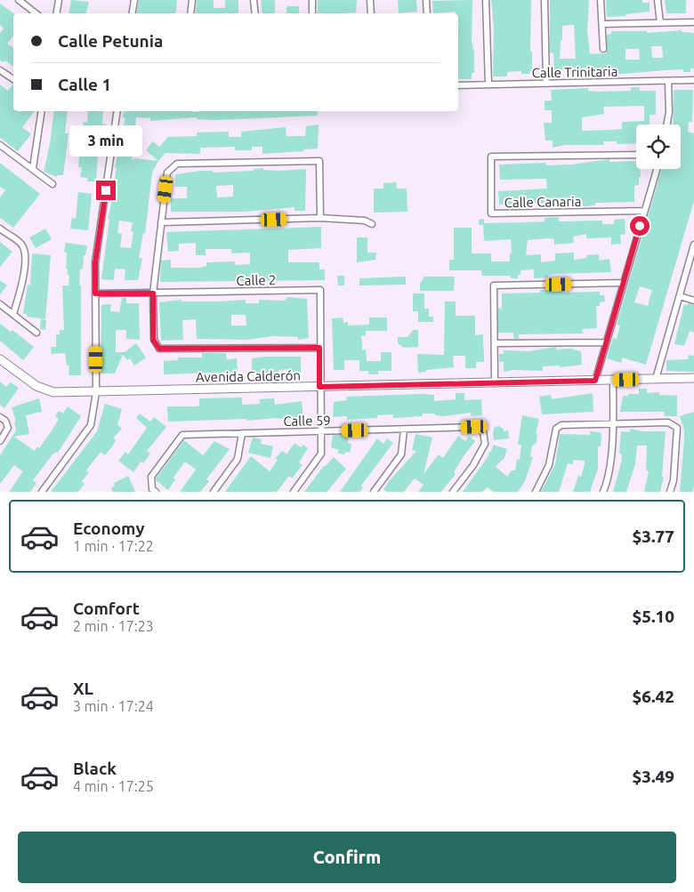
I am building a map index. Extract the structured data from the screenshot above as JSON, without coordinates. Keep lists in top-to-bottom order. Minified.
{"streets":{"street":["Calle Trinitaria","Calle Canaria","Calle 2","Avenida Calderón","Calle 59"]},"crossings":[["Calle 2","Avenida Calderón"],["Calle 2","Calle 59"]],"page":{"banner":["Calle Petunia","Calle 1"],"bubble":"3 min","list":[{"name":"Economy","note":"1 min · 17:22","value":"$3.77"},{"name":"Comfort","note":"2 min · 17:23","value":"$5.10"},{"name":"XL","note":"3 min · 17:24","value":"$6.42"},{"name":"Black","note":"4 min · 17:25","value":"$3.49"}],"buttons":"Confirm"}}
